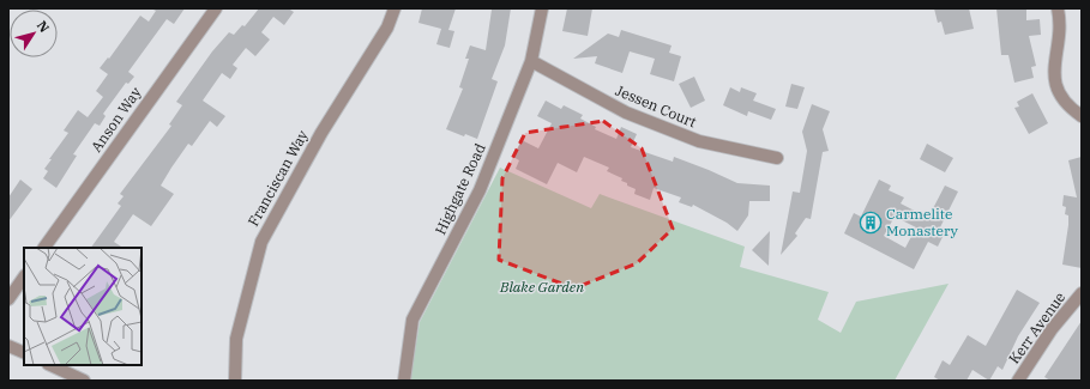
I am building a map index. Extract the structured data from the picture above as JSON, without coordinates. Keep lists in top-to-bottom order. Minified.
{"streets":{"street":["Jessen Court","Anson Way","Franciscan Way","Highgate Road","Kerr Avenue"]},"crossings":[["Jessen Court","Highgate Road"]],"parks":["Blake Garden"],"places":{"building":["Carmelite Monastery"]},"north":"top right"}
